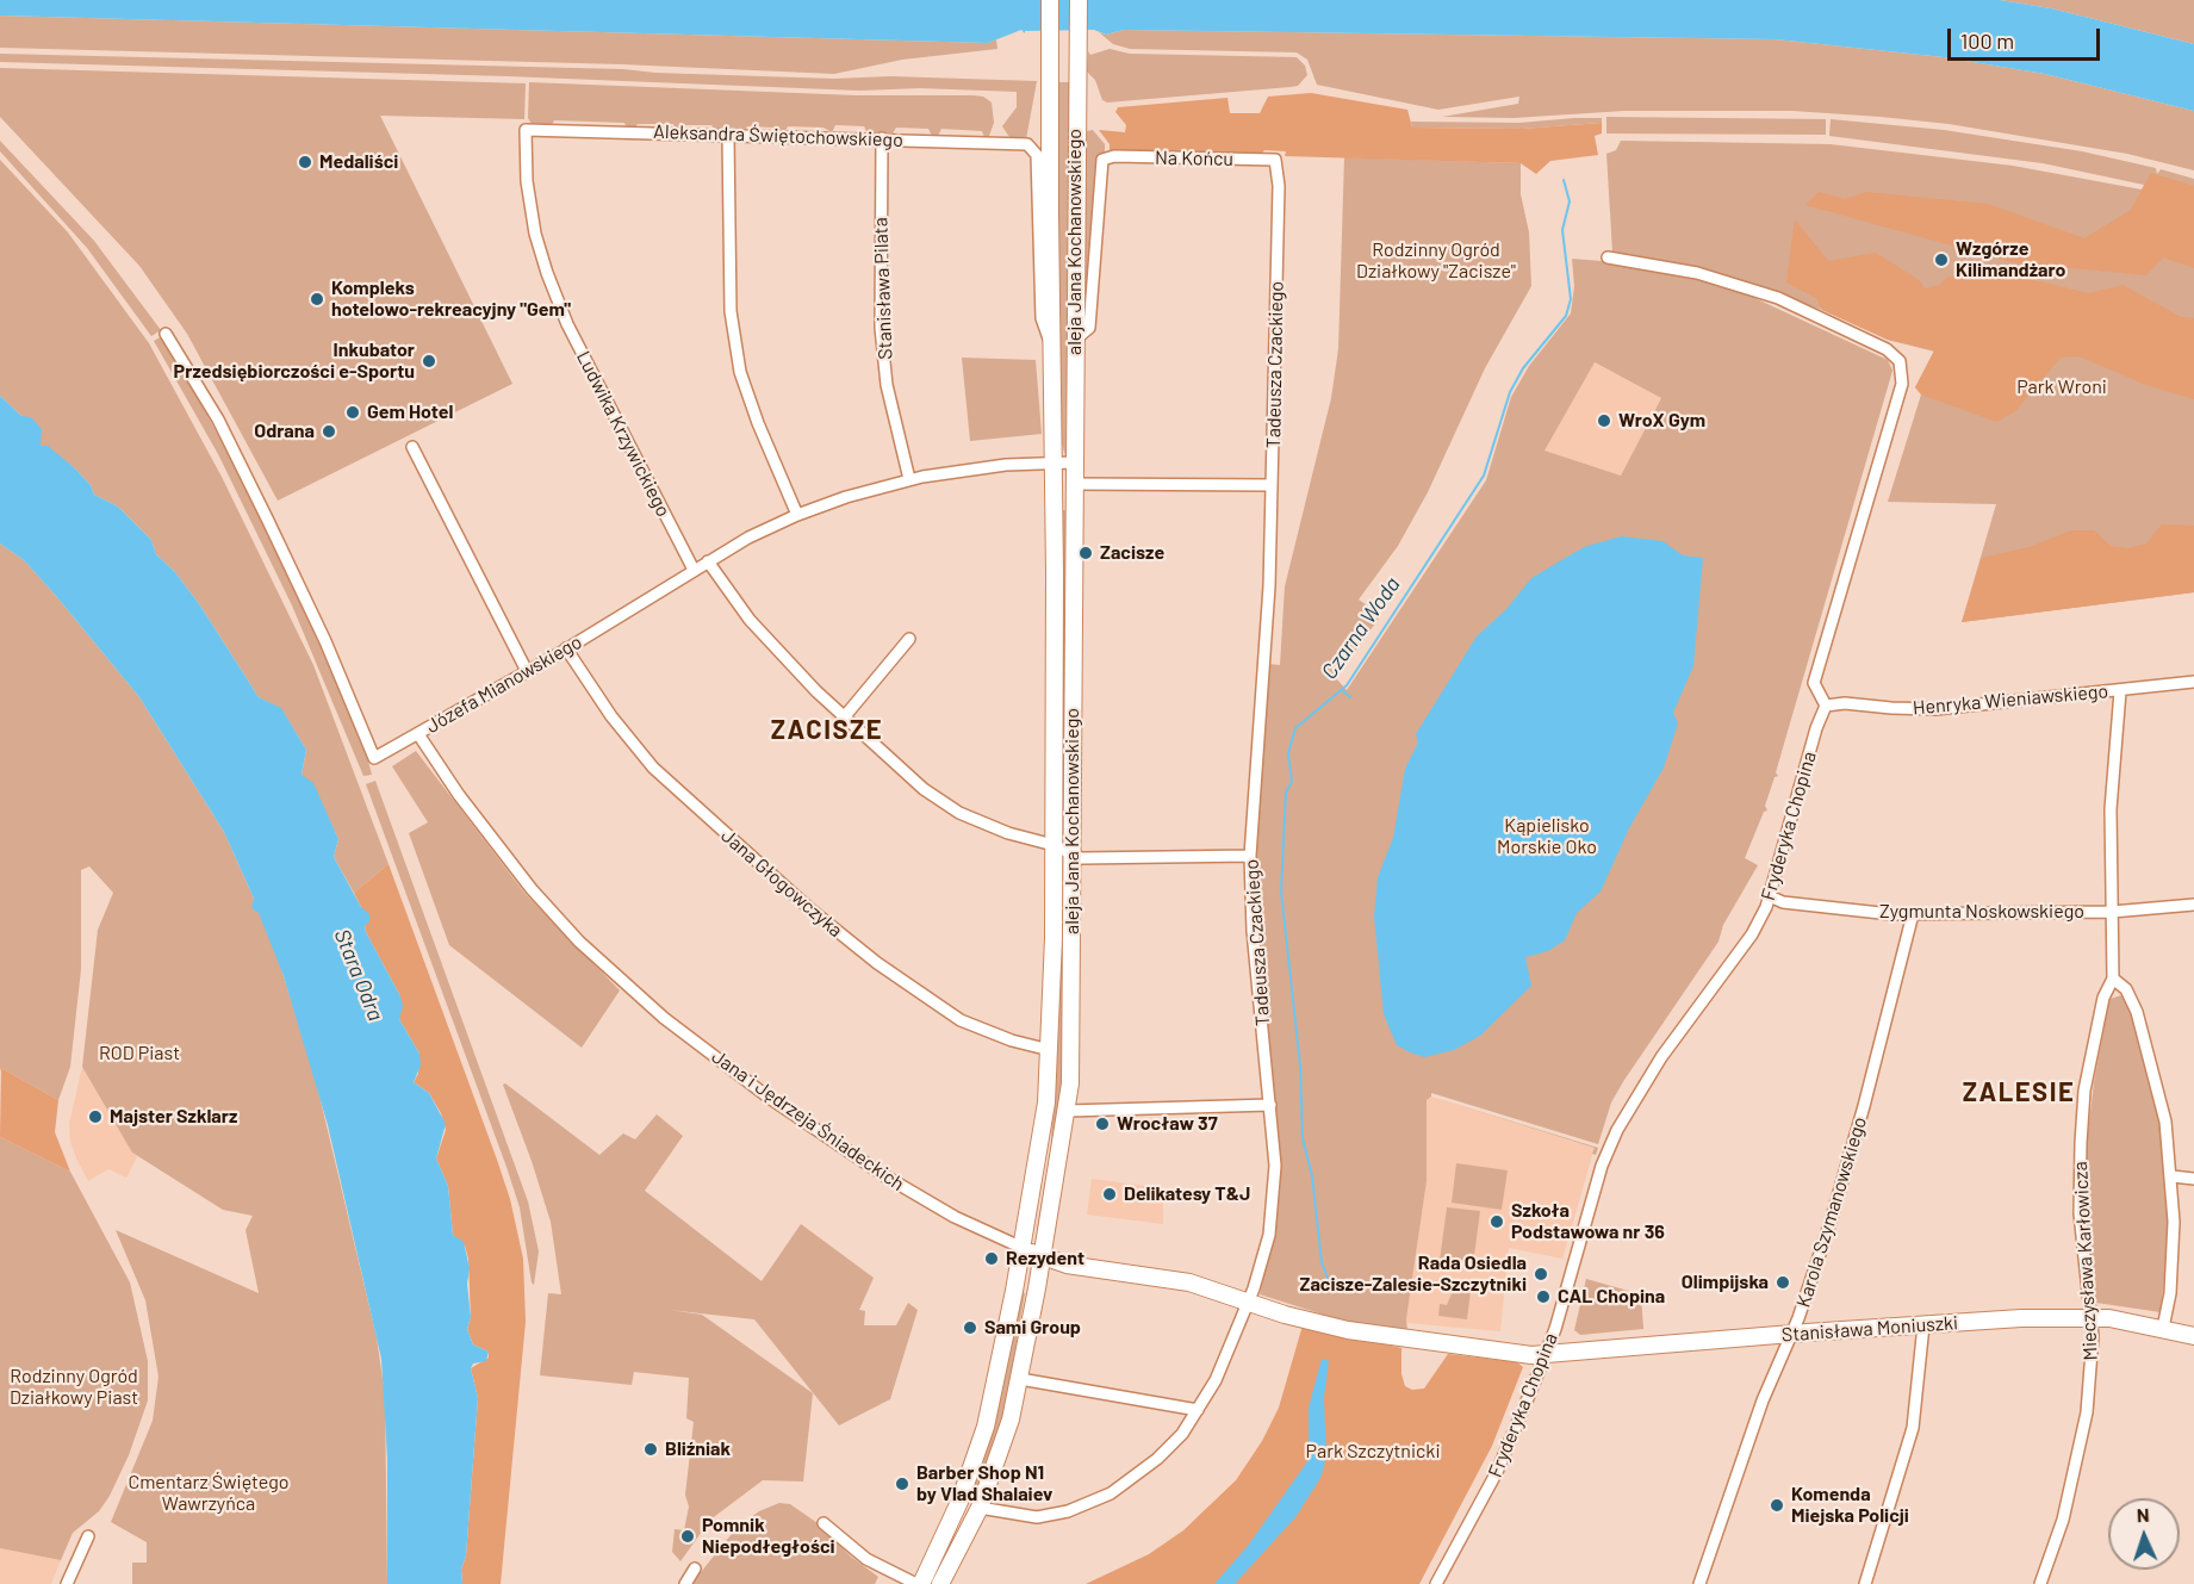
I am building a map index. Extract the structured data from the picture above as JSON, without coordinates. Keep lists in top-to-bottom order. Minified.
{"streets":{"main road":["aleja Jana Kochanowskiego","Jana i Jędrzeja Śniadeckich","Stanisława Moniuszki"],"street":["Aleksandra Świętochowskiego","Na Końcu","Stanisława Pilata","Tadeusza Czackiego","Ludwika Krzywickiego","Józefa Mianowskiego","Henryka Wieniawskiego","Fryderyka Chopina","Jana Głogowczyka","Zygmunta Noskowskiego","Karola Szymanowskiego","Mieczysława Karłowicza"]},"crossings":[["Aleksandra Świętochowskiego","aleja Jana Kochanowskiego"],["Aleksandra Świętochowskiego","Stanisława Pilata"],["Aleksandra Świętochowskiego","Ludwika Krzywickiego"],["Na Końcu","aleja Jana Kochanowskiego"],["Na Końcu","Tadeusza Czackiego"],["aleja Jana Kochanowskiego","Tadeusza Czackiego"],["aleja Jana Kochanowskiego","Józefa Mianowskiego"],["aleja Jana Kochanowskiego","Jana Głogowczyka"],["aleja Jana Kochanowskiego","Jana i Jędrzeja Śniadeckich"],["Stanisława Pilata","Józefa Mianowskiego"],["Tadeusza Czackiego","Jana i Jędrzeja Śniadeckich"],["Ludwika Krzywickiego","Józefa Mianowskiego"],["Józefa Mianowskiego","Jana Głogowczyka"],["Józefa Mianowskiego","Jana i Jędrzeja Śniadeckich"],["Henryka Wieniawskiego","Fryderyka Chopina"],["Henryka Wieniawskiego","Mieczysława Karłowicza"],["Fryderyka Chopina","Zygmunta Noskowskiego"],["Fryderyka Chopina","Jana i Jędrzeja Śniadeckich"],["Fryderyka Chopina","Stanisława Moniuszki"],["Zygmunta Noskowskiego","Karola Szymanowskiego"],["Zygmunta Noskowskiego","Mieczysława Karłowicza"],["Jana i Jędrzeja Śniadeckich","Stanisława Moniuszki"],["Karola Szymanowskiego","Stanisława Moniuszki"],["Mieczysława Karłowicza","Stanisława Moniuszki"]],"districts":["ZACISZE","ZALESIE"],"water":["Czarna Woda","Stara Odra"],"parks":["Rodzinny Ogród Działkowy \"Zacisze\"","Park Wroni","Kąpielisko Morskie Oko","ROD Piast","Rodzinny Ogród Działkowy Piast","Park Szczytnicki","Cmentarz Świętego Wawrzyńca"],"places":["Medaliści","Wzgórze Kilimandżaro","Kompleks hotelowo-rekreacyjny \"Gem\"","Inkubator Przedsiębiorczości e-Sportu","Gem Hotel","WroX Gym","Odrana","Zacisze","Majster Szklarz","Wrocław 37","Delikatesy T&J","Szkoła Podstawowa nr 36","Rezydent","Rada Osiedla Zacisze-Zalesie-Szczytniki","Olimpijska","CAL Chopina","Sami Group","Bliźniak","Barber Shop N1 by Vlad Shalaiev","Komenda Miejska Policji","Pomnik Niepodłegłości"],"scale_bar":"100 m","north":"top"}
